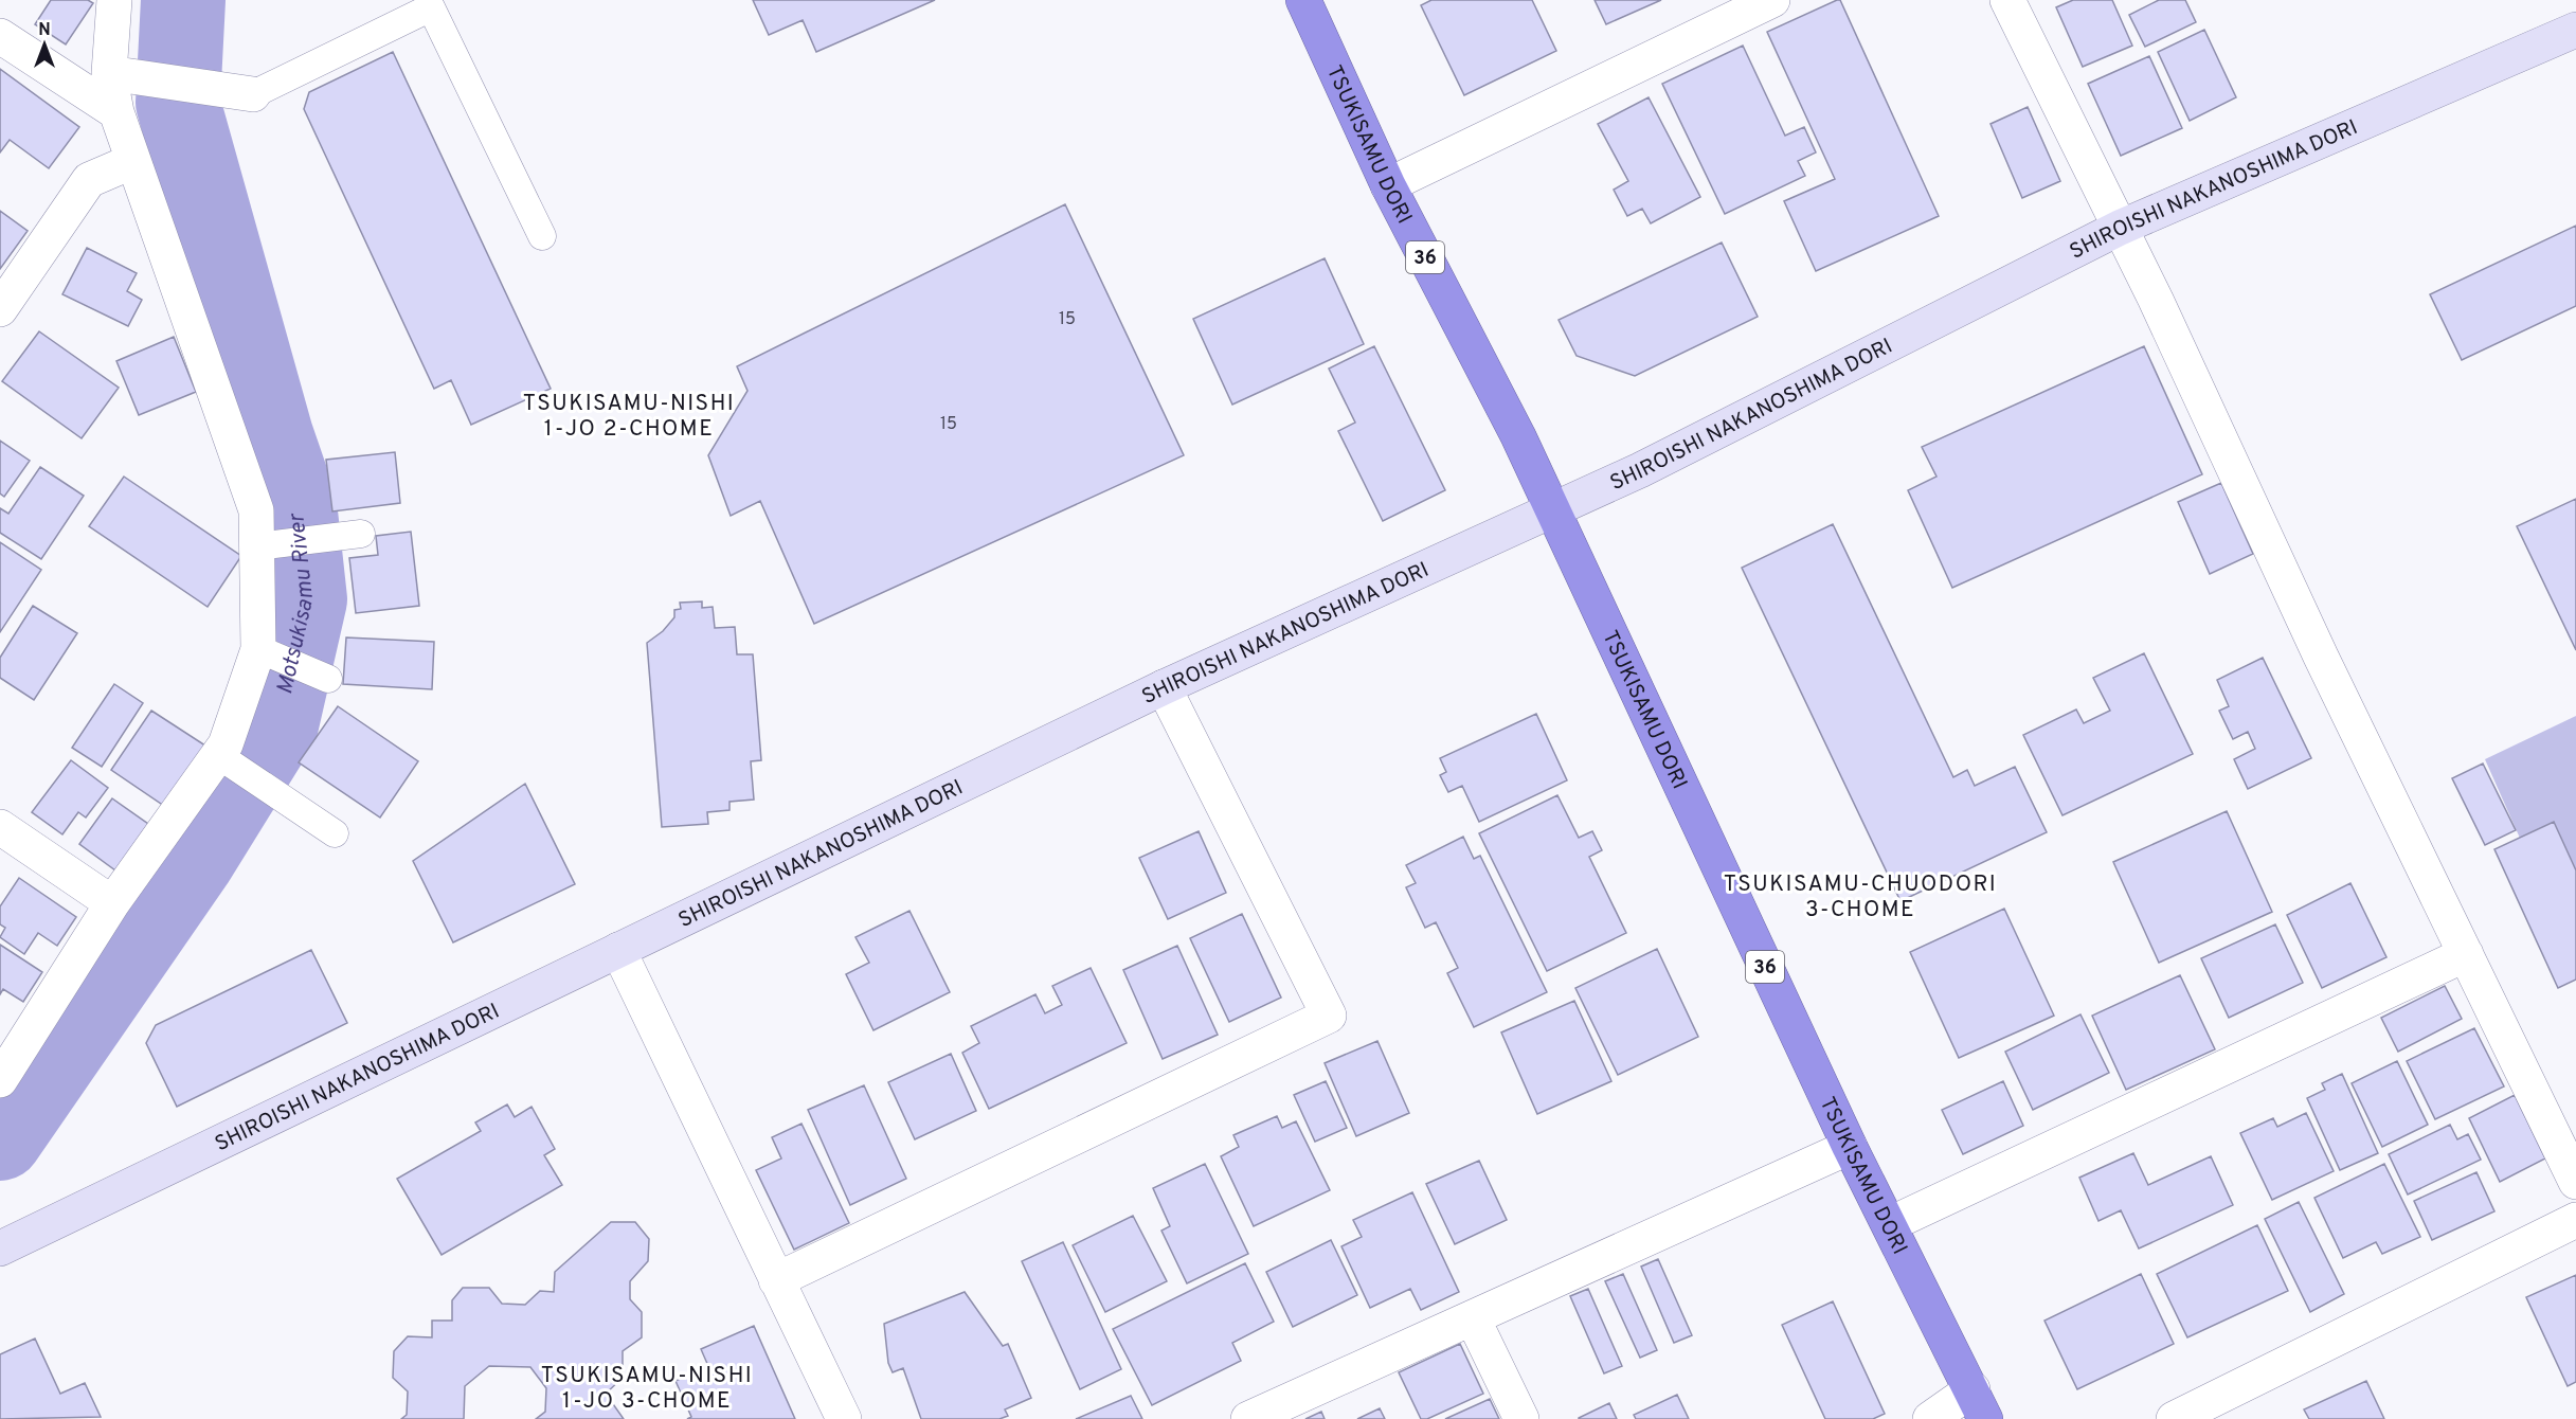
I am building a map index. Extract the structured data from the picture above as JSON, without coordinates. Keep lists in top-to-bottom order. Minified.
{"streets":{"highway":["TSUKISAMU DORI","36"],"street":["SHIROISHI NAKANOSHIMA DORI"]},"crossings":[["TSUKISAMU DORI","SHIROISHI NAKANOSHIMA DORI"]],"districts":["TSUKISAMU-NISHI 1-JO 2-CHOME","TSUKISAMU-CHUODORI 3-CHOME","TSUKISAMU-NISHI 1-JO 3-CHOME"],"water":["Motsukisamu River"],"house_numbers":["15","15"],"north":"top"}
